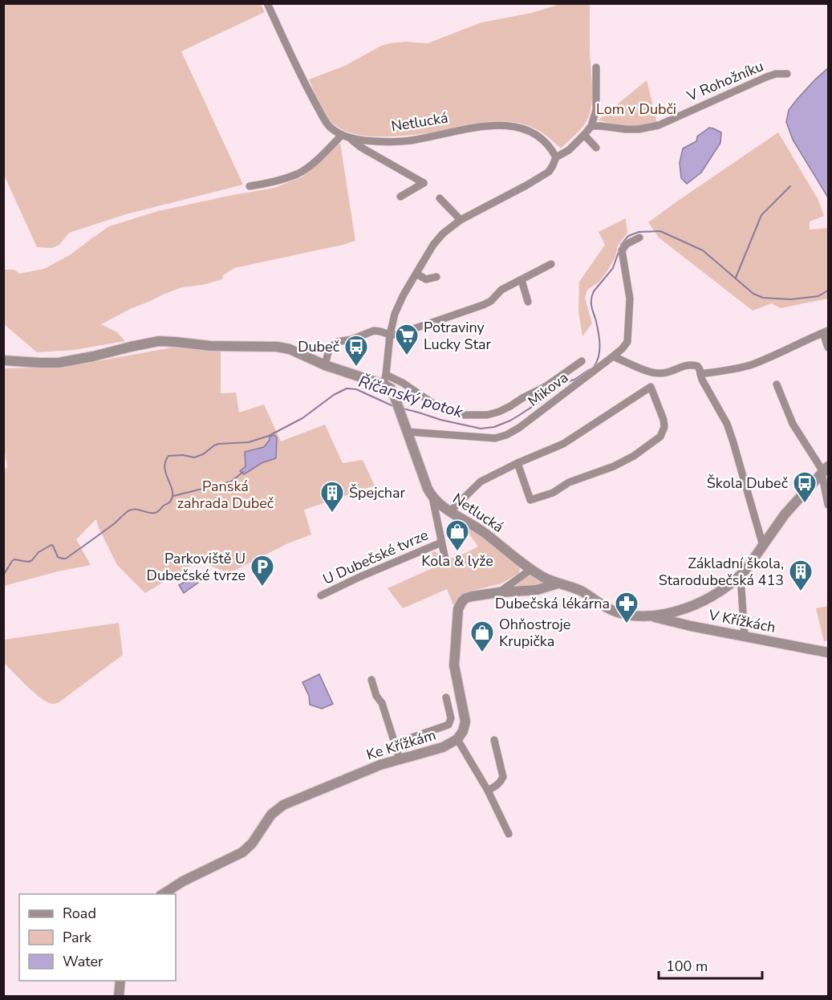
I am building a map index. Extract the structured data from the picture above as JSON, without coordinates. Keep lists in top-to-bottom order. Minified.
{"streets":{"street":["V Rohožníku","Netlucká","Mikova","U Dubečské tvrze","V Křížkách","Ke Křížkám"]},"crossings":[["Netlucká","Mikova"],["Netlucká","V Křížkách"]],"water":["Říčanský potok"],"parks":["Lom v Dubči","Panská zahrada Dubeč"],"places":{"supermarket":["Potraviny Lucky Star"],"bus stop":["Dubeč","Škola Dubeč"],"building":["Špejchar","Základní škola, Starodubečská 413"],"shop":["Kola & lyže","Ohňostroje Krupička"],"parking":["Parkoviště U Dubečské tvrze"],"pharmacy":["Dubečská lékárna"]},"legend":["Road","Park","Water"],"scale_bar":"100 m"}
